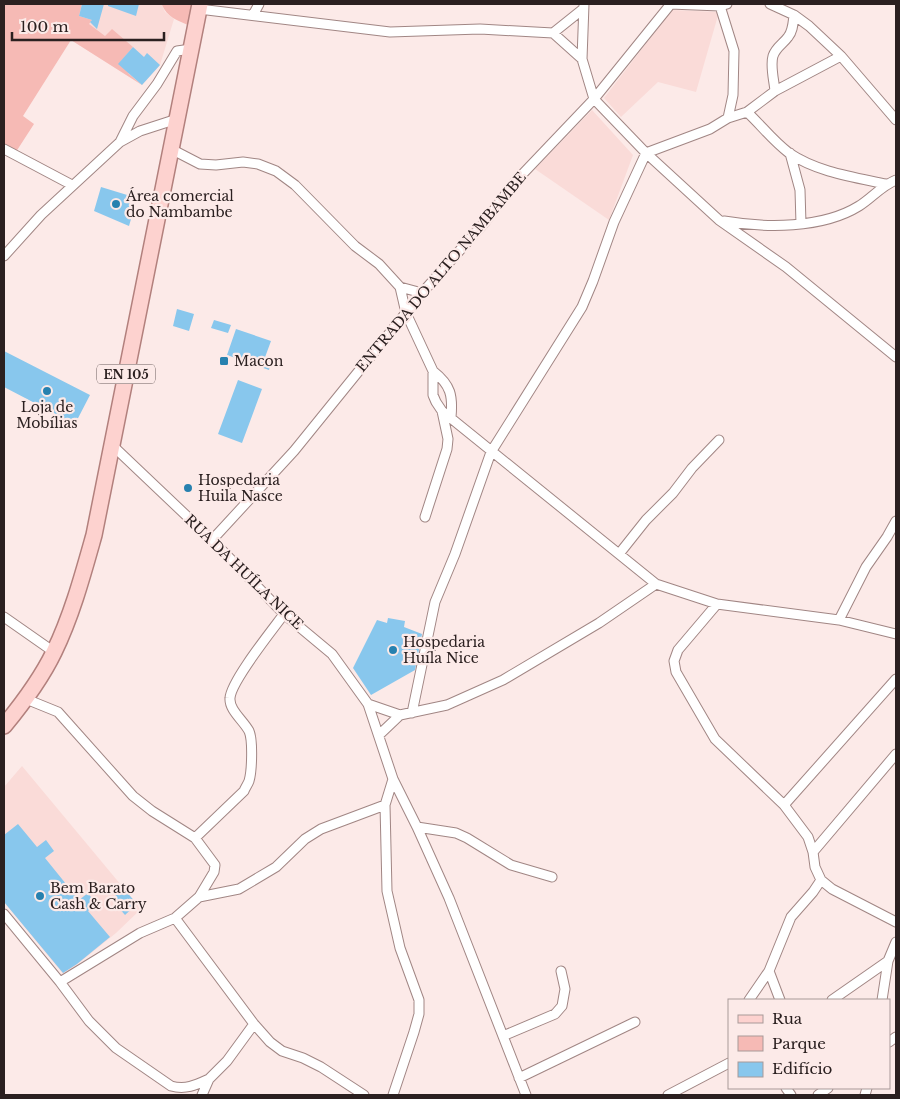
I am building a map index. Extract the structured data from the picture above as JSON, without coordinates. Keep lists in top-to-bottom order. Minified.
{"streets":{"main road":["EN 105"],"street":["ENTRADA DO ALTO NAMBAMBE","RUA DA HUÍLA NICE"]},"crossings":[["ENTRADA DO ALTO NAMBAMBE","RUA DA HUÍLA NICE"],["EN 105","RUA DA HUÍLA NICE"]],"places":{"other":["Área comercial do Nambambe","Loja de Mobílias","Hospedaria Huila Nasce","Hospedaria Huíla Nice","Bem Barato Cash & Carry"],"transit":["Macon"]},"legend":["Rua","Parque","Edifício"],"scale_bar":"100 m"}
